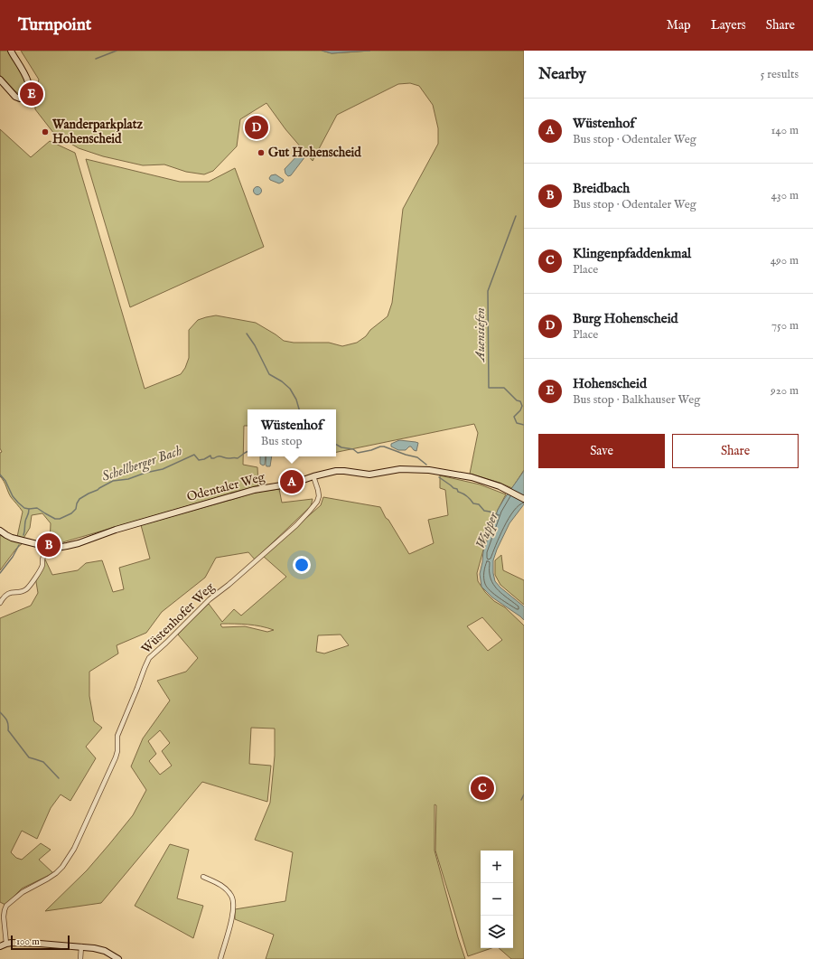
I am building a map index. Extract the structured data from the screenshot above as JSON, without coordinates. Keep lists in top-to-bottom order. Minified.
{"streets":{"main road":["Odentaler Weg"],"street":["Wüstenhofer Weg"]},"crossings":[["Odentaler Weg","Wüstenhofer Weg"]],"water":["Auensiefen","Schellberger Bach","Wupper"],"places":["Wanderparkplatz Hohenscheid","Gut Hohenscheid"],"scale_bar":"100 m","page":{"header":"Turnpoint","nav":["Map","Layers","Share"],"heading":["Nearby","5 results"],"pins":["E","D","A","B","C"],"list":[{"mark":"A","name":"Wüstenhof","note":"Bus stop · Odentaler Weg","value":"140 m"},{"mark":"B","name":"Breidbach","note":"Bus stop · Odentaler Weg","value":"430 m"},{"mark":"C","name":"Klingenpfaddenkmal","note":"Place","value":"490 m"},{"mark":"D","name":"Burg Hohenscheid","note":"Place","value":"750 m"},{"mark":"E","name":"Hohenscheid","note":"Bus stop · Balkhauser Weg","value":"920 m"}],"popup":["Wüstenhof","Bus stop"],"buttons":["Save","Share"],"map_buttons":["+","−"],"scale":"100 m"}}
